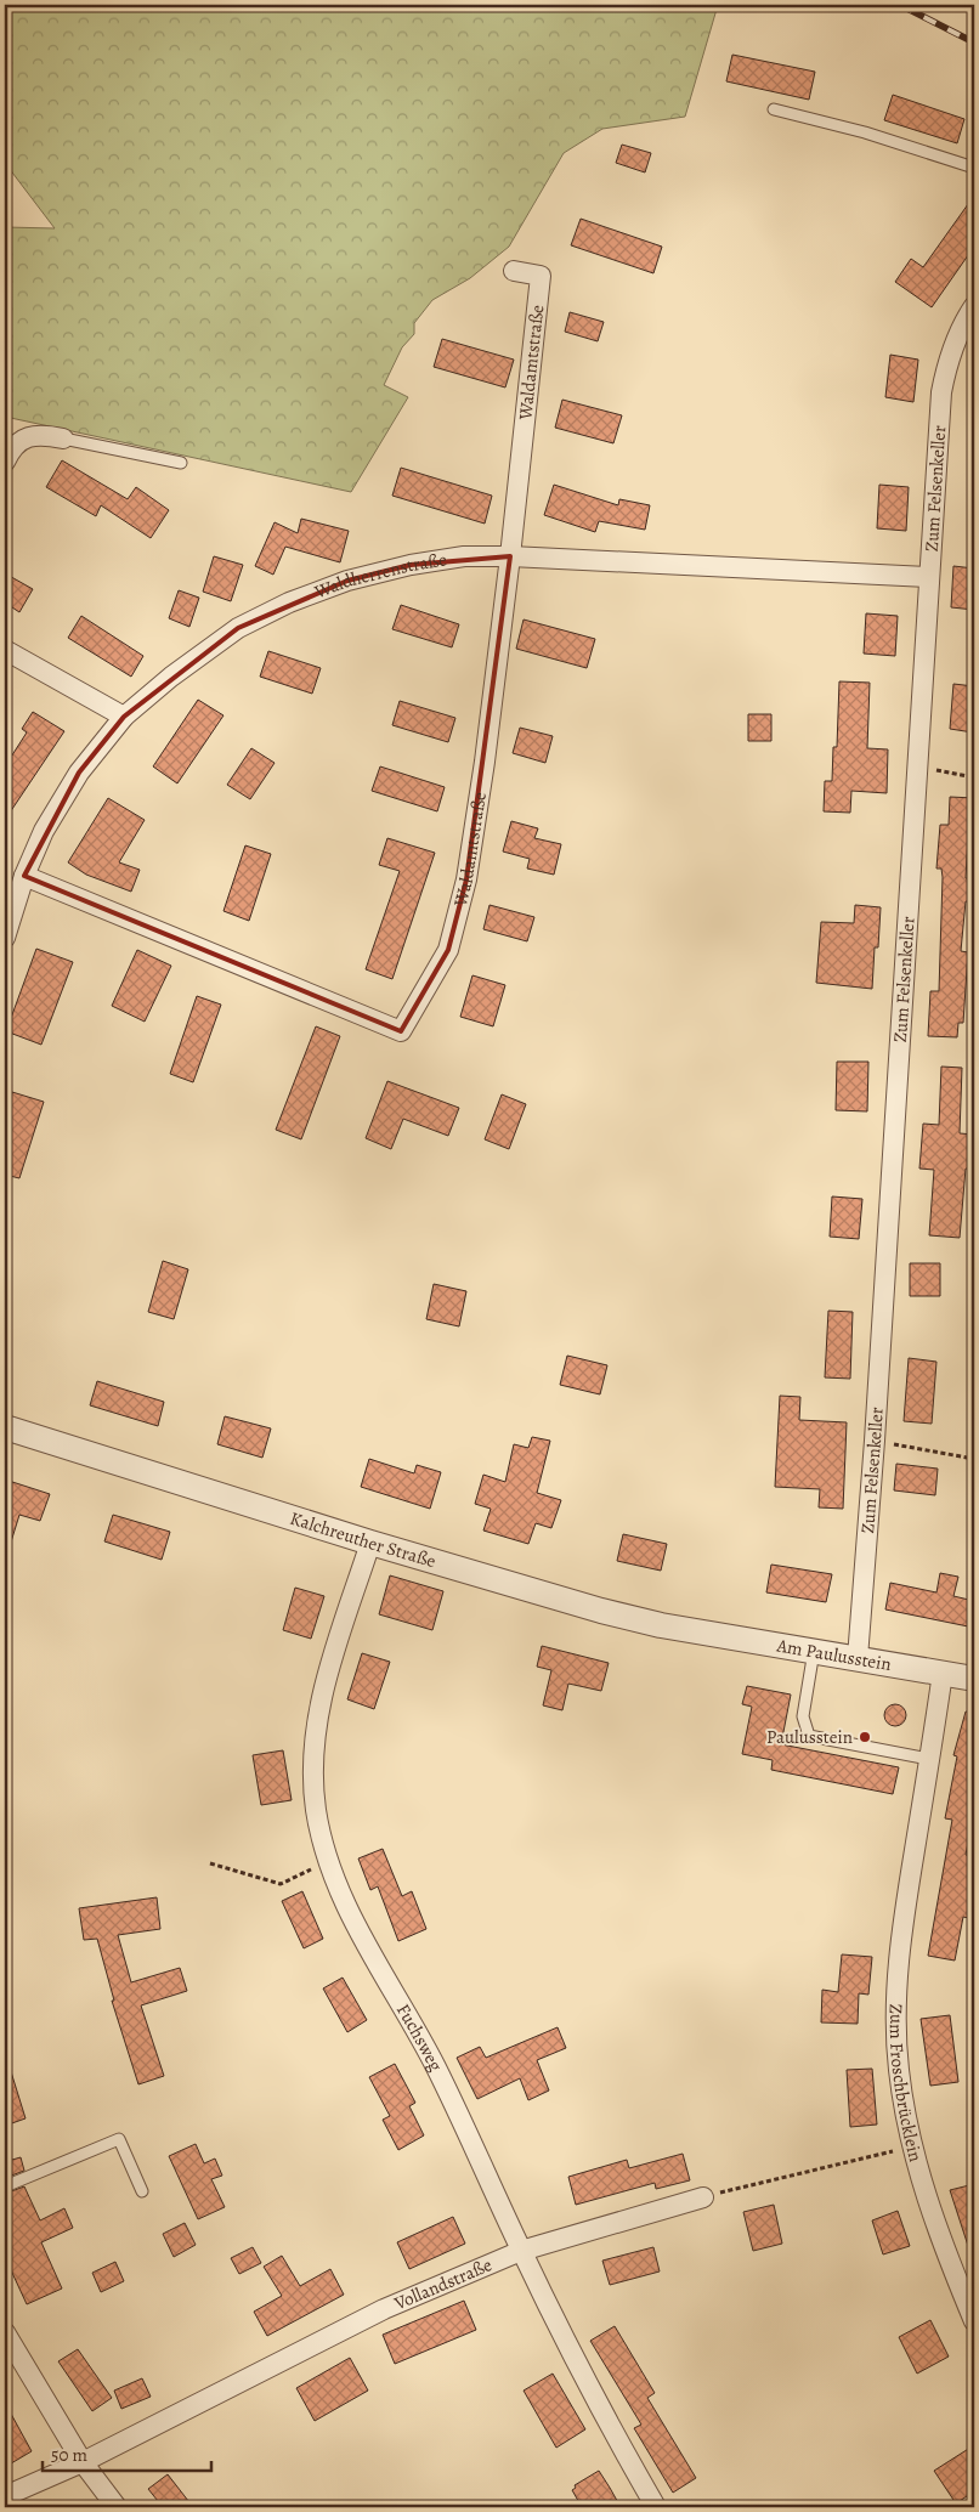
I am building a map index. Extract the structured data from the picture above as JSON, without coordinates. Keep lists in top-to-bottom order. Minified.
{"streets":{"street":["Waldamtstraße","Zum Felsenkeller","Waldherrenstraße","Kalchreuther Straße","Am Paulusstein","Fuchsweg","Zum Froschbrücklein","Vollandstraße"]},"crossings":[["Waldamtstraße","Waldherrenstraße"],["Zum Felsenkeller","Waldherrenstraße"],["Zum Felsenkeller","Am Paulusstein"],["Kalchreuther Straße","Am Paulusstein"],["Kalchreuther Straße","Fuchsweg"],["Fuchsweg","Vollandstraße"]],"places":["Paulusstein"],"scale_bar":"50 m"}
